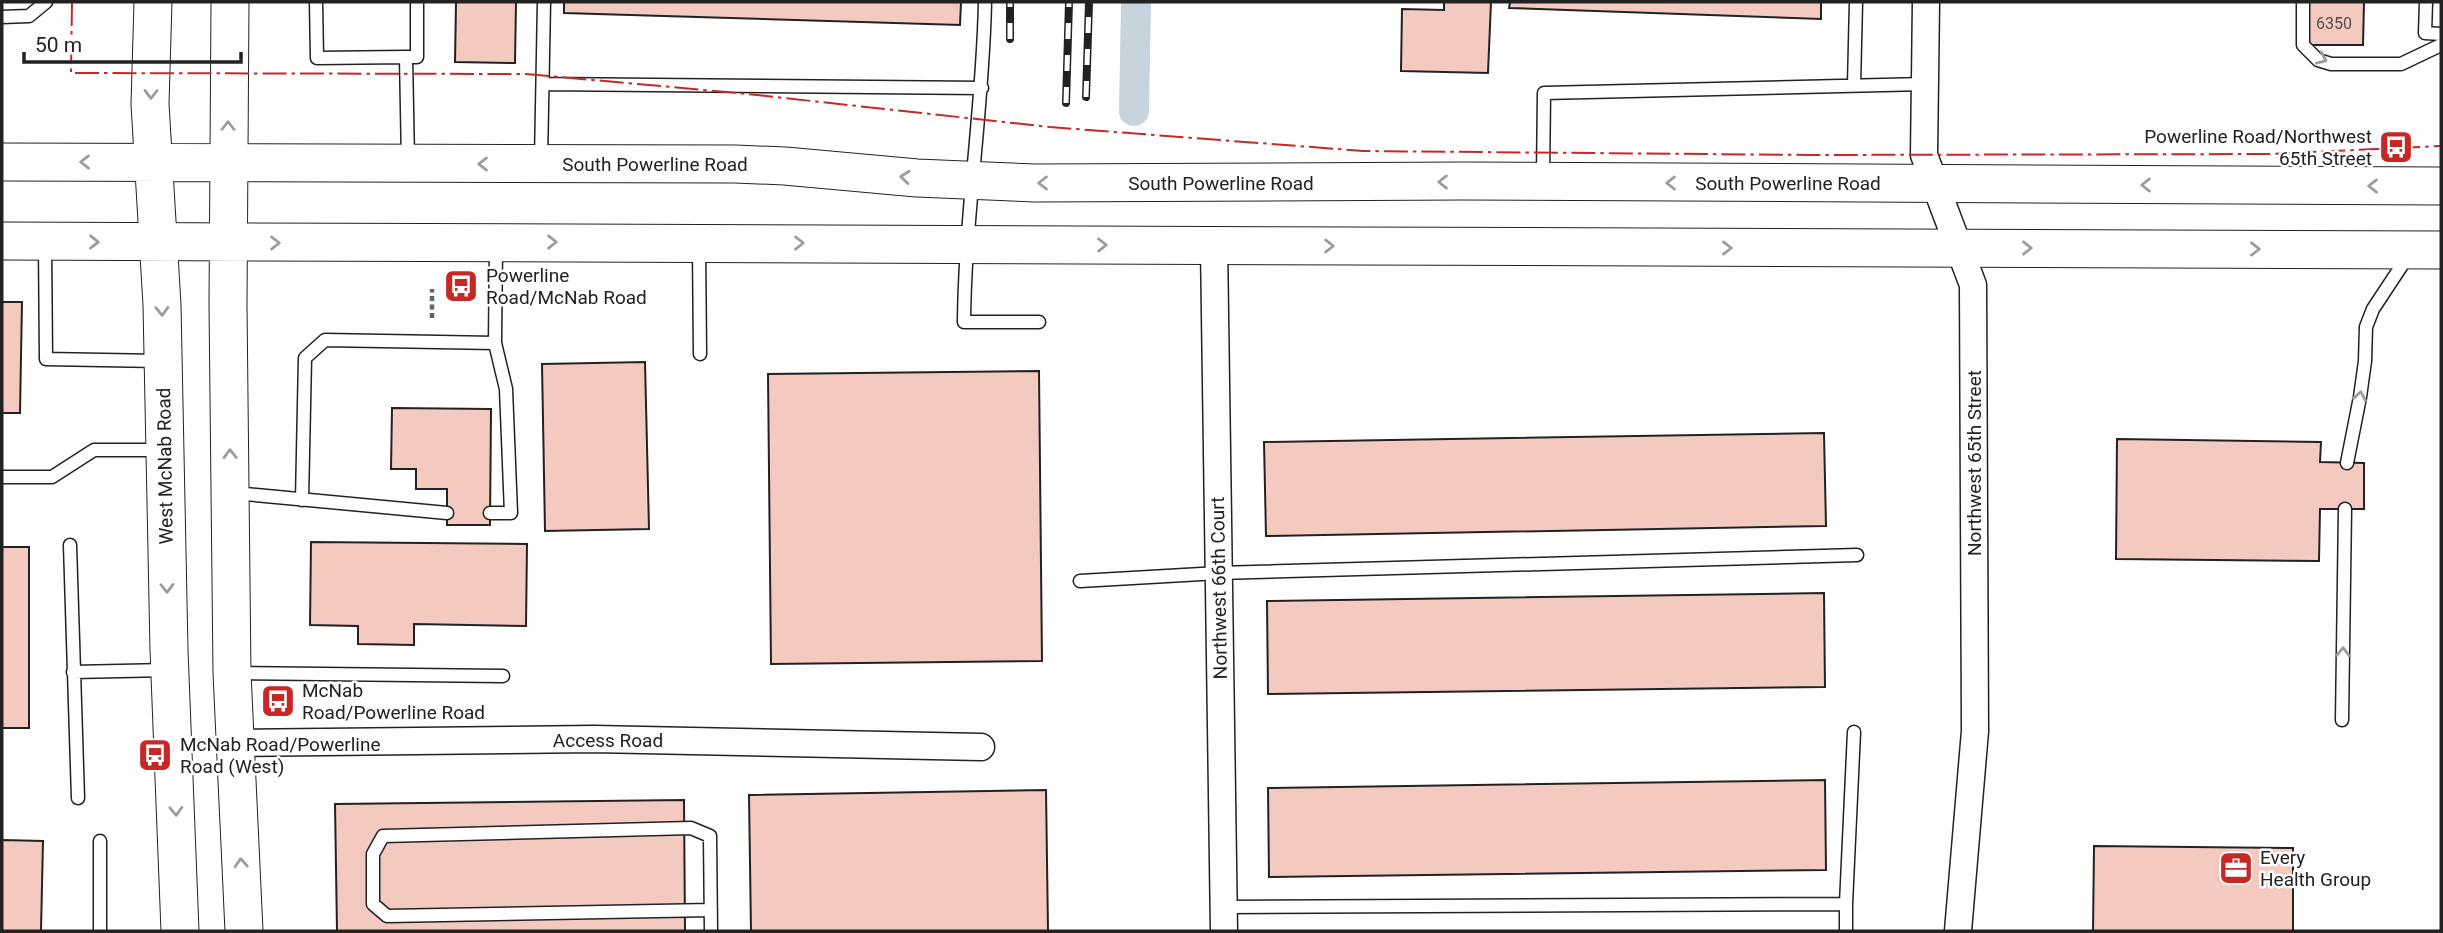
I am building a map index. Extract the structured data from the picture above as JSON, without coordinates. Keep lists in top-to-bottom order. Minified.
{"streets":{"main road":["South Powerline Road","West McNab Road"],"street":["Northwest 65th Street","Northwest 66th Court","Access Road"]},"crossings":[["South Powerline Road","Northwest 65th Street"],["South Powerline Road","West McNab Road"]],"places":{"bus stop":["Powerline Road/Northwest 65th Street","Powerline Road/McNab Road","McNab Road/Powerline Road","McNab Road/Powerline Road (West)"],"office":["Every Health Group"]},"house_numbers":["6350"],"scale_bar":"50 m"}
